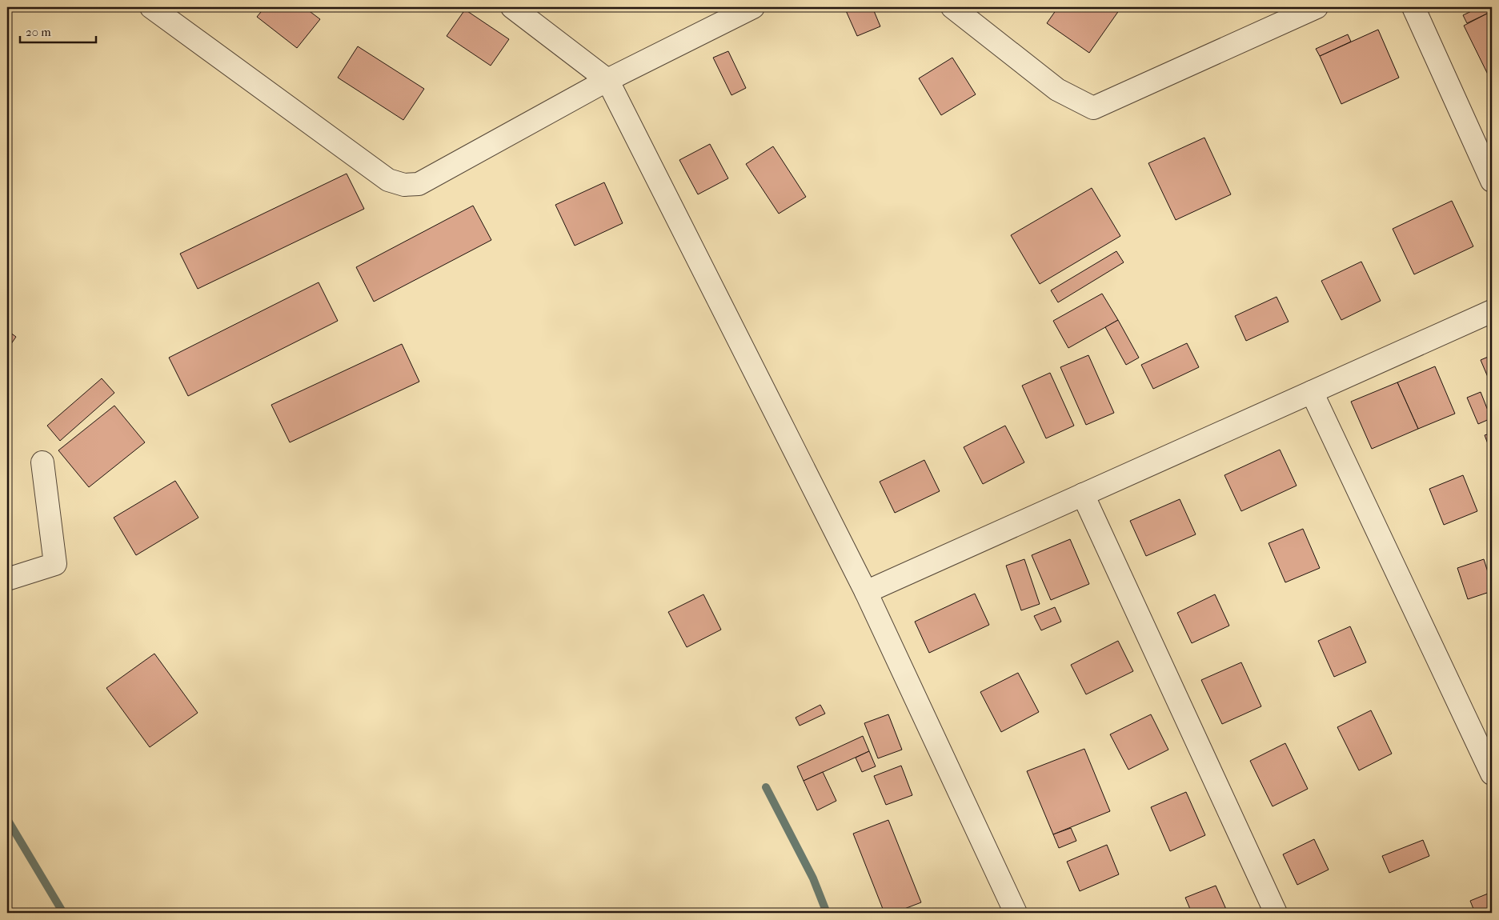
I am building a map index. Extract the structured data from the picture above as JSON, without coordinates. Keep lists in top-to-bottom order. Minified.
{"scale_bar":"20 m"}
